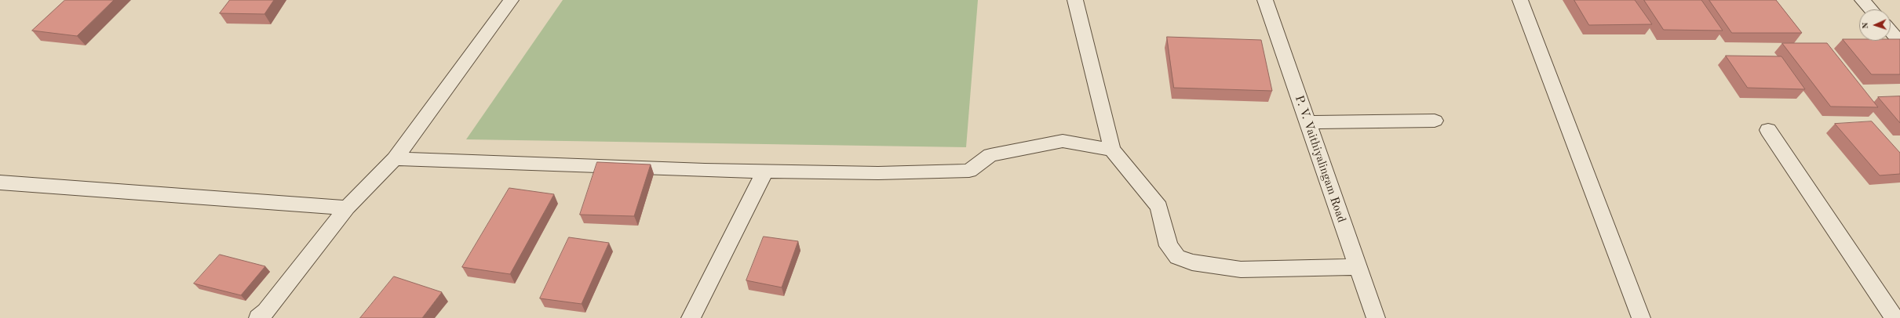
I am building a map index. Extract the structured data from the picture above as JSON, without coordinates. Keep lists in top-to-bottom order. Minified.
{"streets":{"street":["P. V. Vaithiyalingam Road"]},"north":"left"}
